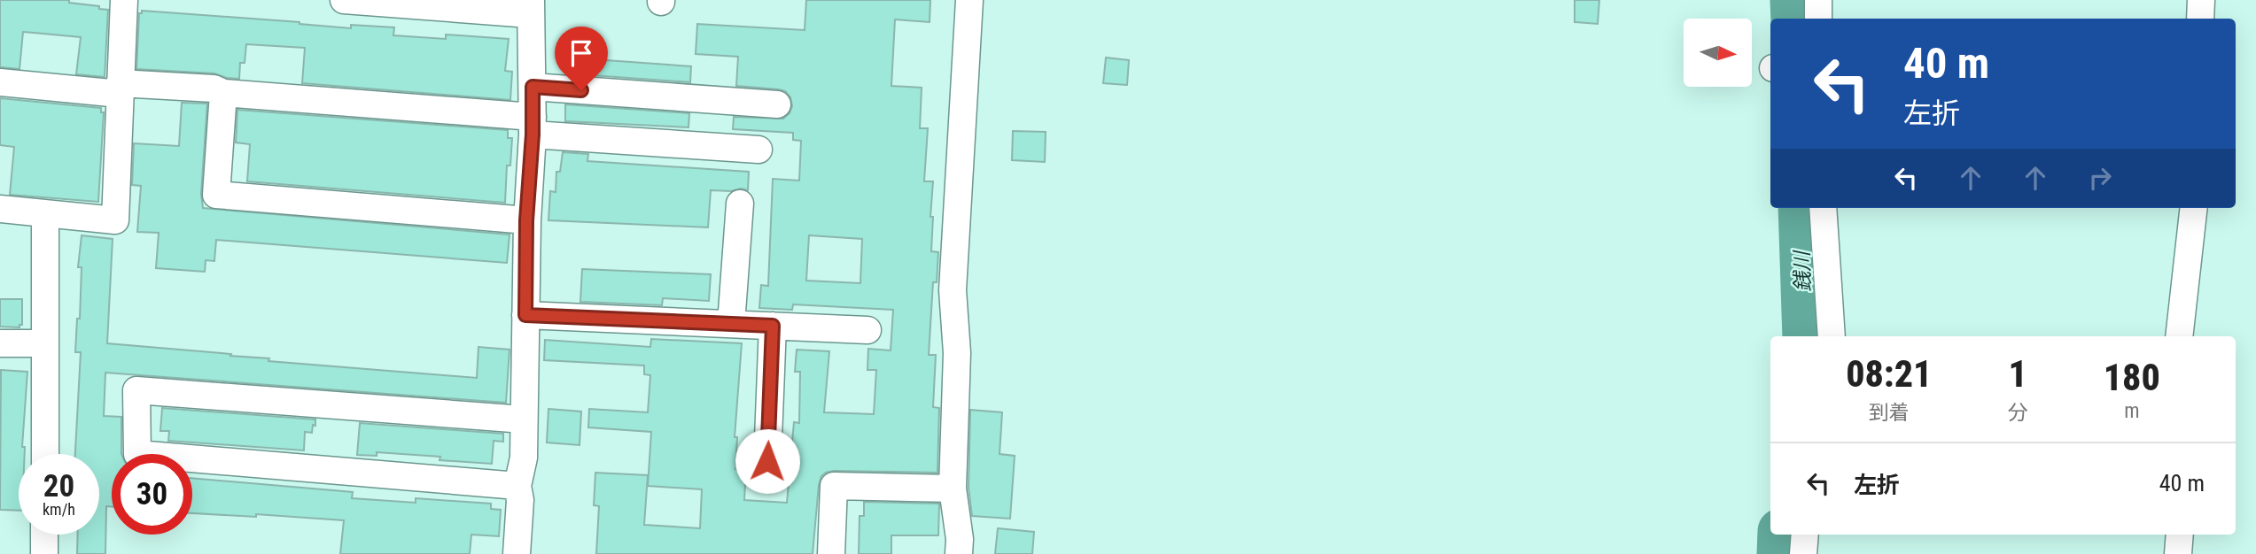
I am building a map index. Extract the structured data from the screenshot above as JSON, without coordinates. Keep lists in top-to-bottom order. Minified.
{"water":["銭川"],"north":"right","page":{"turn":["40 m","左折"],"eta":["08:21","到着","1","分","180","m"],"list":[{"name":"左折","value":"40 m"}],"speed":"20 km/h","limit":"30"}}
